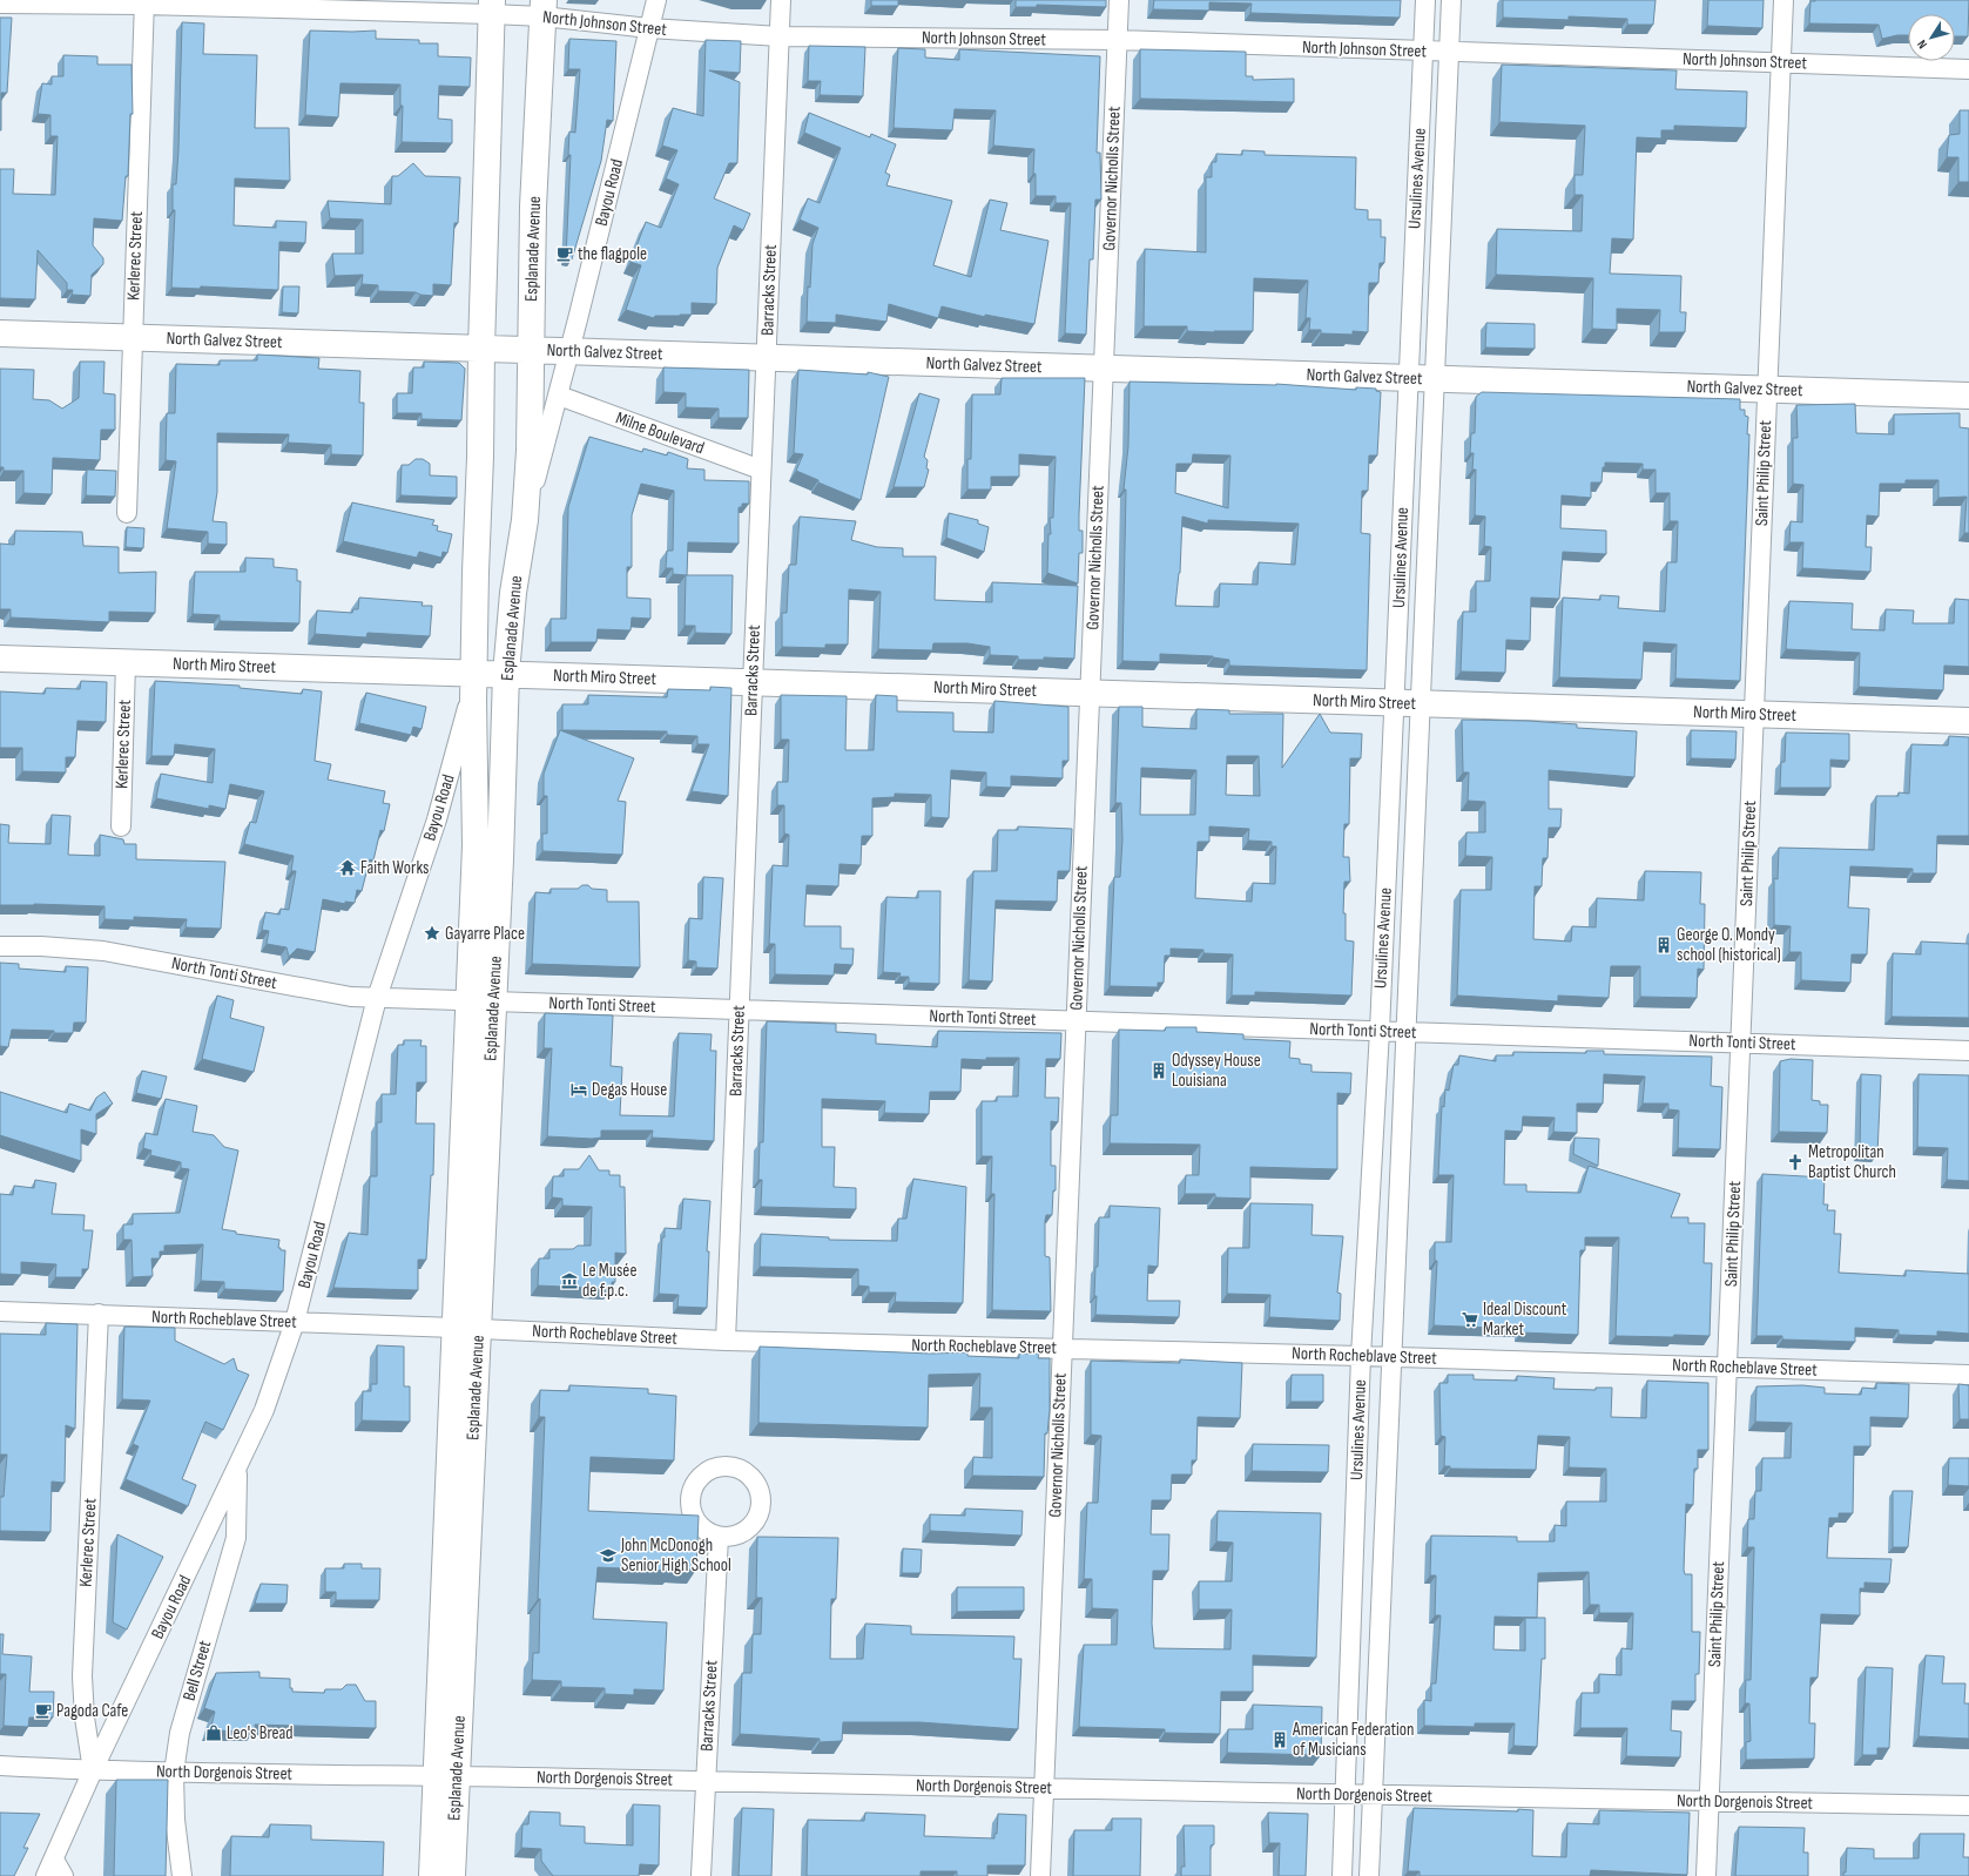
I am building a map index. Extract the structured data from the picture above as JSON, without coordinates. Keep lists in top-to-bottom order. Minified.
{"streets":{"street":["North Johnson Street","Governor Nicholls Street","Ursulines Avenue","Bayou Road","Esplanade Avenue","Kerlerec Street","Barracks Street","North Galvez Street","Milne Boulevard","Saint Philip Street","North Miro Street","North Tonti Street","North Rocheblave Street","Bell Street","North Dorgenois Street"]},"crossings":[["North Johnson Street","Governor Nicholls Street"],["North Johnson Street","Ursulines Avenue"],["North Johnson Street","Bayou Road"],["North Johnson Street","Esplanade Avenue"],["North Johnson Street","Kerlerec Street"],["North Johnson Street","Barracks Street"],["North Johnson Street","Saint Philip Street"],["Governor Nicholls Street","North Galvez Street"],["Governor Nicholls Street","North Miro Street"],["Governor Nicholls Street","North Tonti Street"],["Governor Nicholls Street","North Rocheblave Street"],["Governor Nicholls Street","North Dorgenois Street"],["Ursulines Avenue","North Galvez Street"],["Ursulines Avenue","North Miro Street"],["Ursulines Avenue","North Tonti Street"],["Ursulines Avenue","North Rocheblave Street"],["Ursulines Avenue","North Dorgenois Street"],["Bayou Road","Esplanade Avenue"],["Bayou Road","Kerlerec Street"],["Bayou Road","North Galvez Street"],["Bayou Road","Milne Boulevard"],["Bayou Road","North Miro Street"],["Bayou Road","North Tonti Street"],["Bayou Road","North Rocheblave Street"],["Bayou Road","Bell Street"],["Bayou Road","North Dorgenois Street"],["Esplanade Avenue","North Galvez Street"],["Esplanade Avenue","North Miro Street"],["Esplanade Avenue","North Tonti Street"],["Esplanade Avenue","North Rocheblave Street"],["Esplanade Avenue","North Dorgenois Street"],["Kerlerec Street","North Galvez Street"],["Kerlerec Street","North Miro Street"],["Kerlerec Street","North Rocheblave Street"],["Kerlerec Street","North Dorgenois Street"],["Barracks Street","North Galvez Street"],["Barracks Street","Milne Boulevard"],["Barracks Street","North Miro Street"],["Barracks Street","North Tonti Street"],["Barracks Street","North Rocheblave Street"],["Barracks Street","North Dorgenois Street"],["North Galvez Street","Saint Philip Street"],["Saint Philip Street","North Miro Street"],["Saint Philip Street","North Tonti Street"],["Saint Philip Street","North Rocheblave Street"],["Saint Philip Street","North Dorgenois Street"],["Bell Street","North Dorgenois Street"]],"places":{"cafe":["the flagpole","Pagoda Cafe"],"temple":["Faith Works"],"place":["Gayarre Place"],"building":["George O. Mondy school (historical)","Odyssey House Louisiana","American Federation of Musicians"],"hotel":["Degas House"],"church":["Metropolitan Baptist Church"],"museum":["Le Musée de f.p.c."],"supermarket":["Ideal Discount Market"],"school or university":["John McDonogh Senior High School"],"shop":["Leo's Bread"]},"north":"bottom left"}
